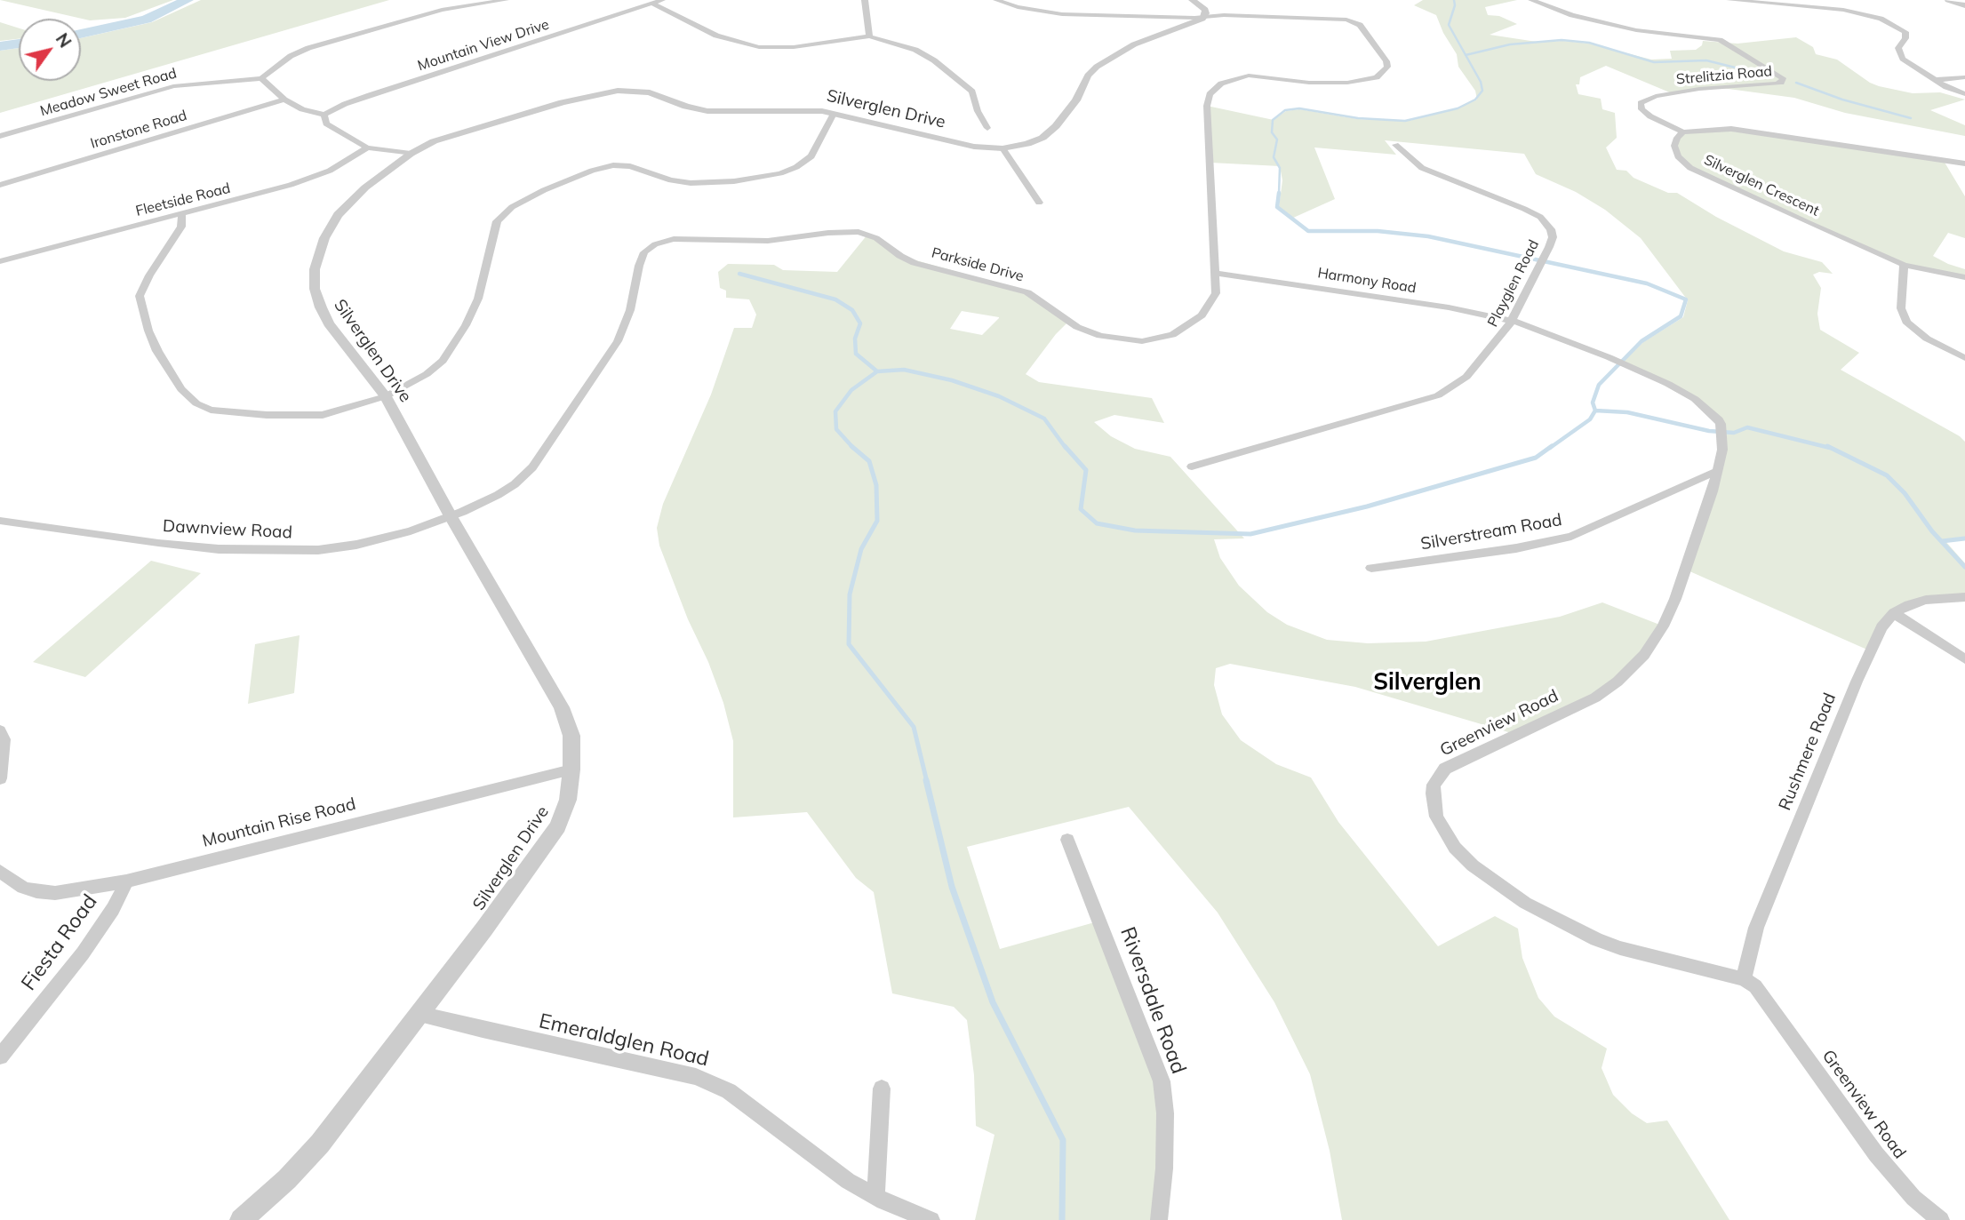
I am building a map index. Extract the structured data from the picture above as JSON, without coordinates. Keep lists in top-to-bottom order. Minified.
{"streets":{"street":["Mountain View Drive","Strelitzia Road","Meadow Sweet Road","Silverglen Drive","Ironstone Road","Silverglen Crescent","Fleetside Road","Parkside Drive","Harmony Road","Playglen Road","Dawnview Road","Silverstream Road","Greenview Road","Rushmere Road","Mountain Rise Road","Fiesta Road","Riversdale Road","Emeraldglen Road"]},"crossings":[["Strelitzia Road","Silverglen Crescent"],["Silverglen Drive","Parkside Drive"],["Silverglen Drive","Dawnview Road"],["Silverglen Drive","Mountain Rise Road"],["Silverglen Drive","Emeraldglen Road"],["Parkside Drive","Harmony Road"],["Parkside Drive","Dawnview Road"],["Harmony Road","Playglen Road"],["Harmony Road","Greenview Road"],["Playglen Road","Greenview Road"],["Silverstream Road","Greenview Road"],["Greenview Road","Rushmere Road"],["Mountain Rise Road","Fiesta Road"]],"districts":["Silverglen"],"north":"top right"}
